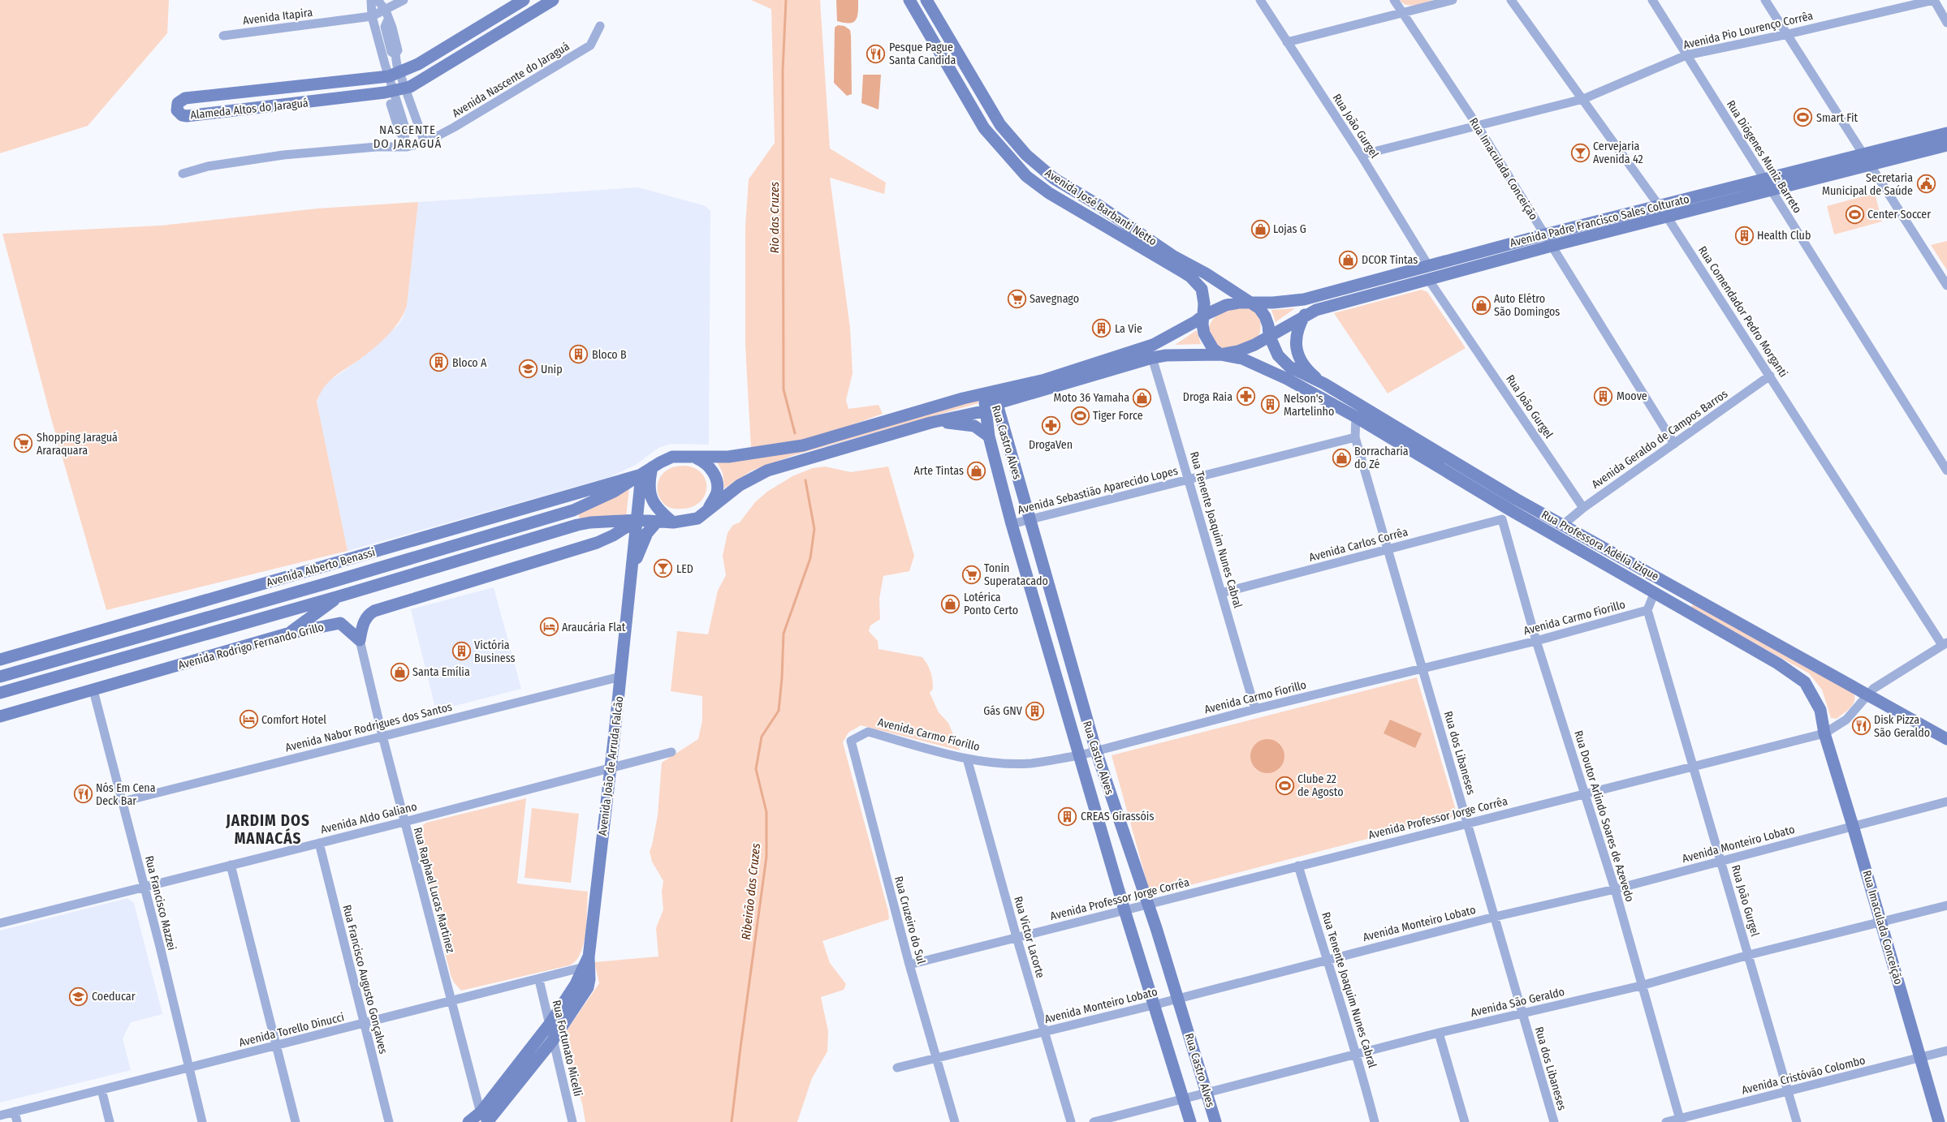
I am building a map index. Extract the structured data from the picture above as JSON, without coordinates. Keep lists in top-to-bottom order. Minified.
{"streets":{"main road":["Alameda Altos do Jaraguá","Rua Imaculada Conceição","Avenida José Barbanti Netto","Avenida Padre Francisco Sales Colturato","Rua Castro Alves","Rua Professora Adélia Izique","Avenida Alberto Benassi","Avenida Rodrigo Fernando Grillo","Avenida João de Arruda Falcão"],"street":["Avenida Itapira","Avenida Pio Lourenço Corrêa","Avenida Nascente do Jaraguá","Rua João Gurgel","Rua Diógenes Muniz Barreto","Rua Comendador Pedro Morganti","Avenida Geraldo de Campos Barros","Avenida Sebastião Aparecido Lopes","Rua Tenente Joaquim Nunes Cabral","Avenida Carlos Corrêa","Avenida Carmo Fiorillo","Avenida Nabor Rodrigues dos Santos","Rua dos Libaneses","Rua Doutor Arlindo Soares de Azevedo","Avenida Aldo Galiano","Avenida Professor Jorge Corrêa","Avenida Monteiro Lobato","Rua Raphael Lucas Martinez","Rua Francisco Mazzei","Rua Cruzeiro do Sul","Rua Victor Lacorte","Rua Francisco Augusto Gonçalves","Avenida São Geraldo","Avenida Torello Dinucci","Rua Fortunato Micelli","Avenida Cristóvão Colombo"]},"crossings":[["Avenida Pio Lourenço Corrêa","Rua João Gurgel"],["Avenida Pio Lourenço Corrêa","Rua Diógenes Muniz Barreto"],["Avenida Pio Lourenço Corrêa","Rua Imaculada Conceição"],["Avenida Pio Lourenço Corrêa","Rua Comendador Pedro Morganti"],["Rua João Gurgel","Avenida Padre Francisco Sales Colturato"],["Rua João Gurgel","Avenida Geraldo de Campos Barros"],["Rua João Gurgel","Avenida Carmo Fiorillo"],["Rua João Gurgel","Avenida Professor Jorge Corrêa"],["Rua João Gurgel","Avenida Monteiro Lobato"],["Rua João Gurgel","Avenida São Geraldo"],["Rua João Gurgel","Avenida Cristóvão Colombo"],["Rua Diógenes Muniz Barreto","Avenida Padre Francisco Sales Colturato"],["Rua Imaculada Conceição","Avenida Padre Francisco Sales Colturato"],["Rua Imaculada Conceição","Avenida Geraldo de Campos Barros"],["Rua Imaculada Conceição","Rua Professora Adélia Izique"],["Rua Imaculada Conceição","Avenida Professor Jorge Corrêa"],["Rua Imaculada Conceição","Avenida Monteiro Lobato"],["Rua Imaculada Conceição","Avenida São Geraldo"],["Rua Imaculada Conceição","Avenida Cristóvão Colombo"],["Avenida José Barbanti Netto","Avenida Padre Francisco Sales Colturato"],["Avenida José Barbanti Netto","Rua Professora Adélia Izique"],["Avenida Padre Francisco Sales Colturato","Rua Comendador Pedro Morganti"],["Avenida Padre Francisco Sales Colturato","Rua Professora Adélia Izique"],["Rua Comendador Pedro Morganti","Avenida Geraldo de Campos Barros"],["Rua Comendador Pedro Morganti","Avenida Professor Jorge Corrêa"],["Avenida Geraldo de Campos Barros","Rua Professora Adélia Izique"],["Rua Castro Alves","Avenida Sebastião Aparecido Lopes"],["Rua Castro Alves","Avenida Carmo Fiorillo"],["Rua Castro Alves","Avenida Professor Jorge Corrêa"],["Rua Castro Alves","Avenida Monteiro Lobato"],["Rua Castro Alves","Avenida São Geraldo"],["Avenida Sebastião Aparecido Lopes","Rua Tenente Joaquim Nunes Cabral"],["Avenida Sebastião Aparecido Lopes","Rua dos Libaneses"],["Rua Tenente Joaquim Nunes Cabral","Avenida Carlos Corrêa"],["Rua Tenente Joaquim Nunes Cabral","Avenida Carmo Fiorillo"],["Rua Tenente Joaquim Nunes Cabral","Avenida Professor Jorge Corrêa"],["Rua Tenente Joaquim Nunes Cabral","Avenida Monteiro Lobato"],["Rua Tenente Joaquim Nunes Cabral","Avenida São Geraldo"],["Avenida Carlos Corrêa","Rua Professora Adélia Izique"],["Avenida Carlos Corrêa","Rua dos Libaneses"],["Avenida Carlos Corrêa","Rua Doutor Arlindo Soares de Azevedo"],["Rua Professora Adélia Izique","Rua dos Libaneses"],["Rua Professora Adélia Izique","Rua Doutor Arlindo Soares de Azevedo"],["Rua Professora Adélia Izique","Avenida Professor Jorge Corrêa"],["Avenida Alberto Benassi","Avenida João de Arruda Falcão"],["Avenida Carmo Fiorillo","Rua dos Libaneses"],["Avenida Carmo Fiorillo","Rua Doutor Arlindo Soares de Azevedo"],["Avenida Carmo Fiorillo","Rua Cruzeiro do Sul"],["Avenida Carmo Fiorillo","Rua Victor Lacorte"],["Avenida Rodrigo Fernando Grillo","Rua Raphael Lucas Martinez"],["Avenida Rodrigo Fernando Grillo","Rua Francisco Mazzei"],["Avenida Nabor Rodrigues dos Santos","Avenida João de Arruda Falcão"],["Avenida Nabor Rodrigues dos Santos","Rua Raphael Lucas Martinez"],["Avenida Nabor Rodrigues dos Santos","Rua Francisco Mazzei"],["Rua dos Libaneses","Avenida Professor Jorge Corrêa"],["Rua dos Libaneses","Avenida Monteiro Lobato"],["Rua dos Libaneses","Avenida São Geraldo"],["Avenida João de Arruda Falcão","Avenida Aldo Galiano"],["Avenida João de Arruda Falcão","Avenida Torello Dinucci"],["Rua Doutor Arlindo Soares de Azevedo","Avenida Professor Jorge Corrêa"],["Rua Doutor Arlindo Soares de Azevedo","Avenida Monteiro Lobato"],["Rua Doutor Arlindo Soares de Azevedo","Avenida São Geraldo"],["Rua Doutor Arlindo Soares de Azevedo","Avenida Cristóvão Colombo"],["Avenida Aldo Galiano","Rua Raphael Lucas Martinez"],["Avenida Aldo Galiano","Rua Francisco Mazzei"],["Avenida Aldo Galiano","Rua Francisco Augusto Gonçalves"],["Avenida Professor Jorge Corrêa","Rua Cruzeiro do Sul"],["Avenida Professor Jorge Corrêa","Rua Victor Lacorte"],["Avenida Monteiro Lobato","Rua Cruzeiro do Sul"],["Avenida Monteiro Lobato","Rua Victor Lacorte"],["Rua Raphael Lucas Martinez","Avenida Torello Dinucci"],["Rua Francisco Mazzei","Avenida Torello Dinucci"],["Rua Francisco Augusto Gonçalves","Avenida Torello Dinucci"],["Avenida Torello Dinucci","Rua Fortunato Micelli"]],"districts":["NASCENTE DO JARAGUÁ","JARDIM DOS MANACÁS"],"water":["Rio das Cruzes","Ribeirão das Cruzes"],"places":{"restaurant":["Pesque Pague Santa Candida","Disk Pizza São Geraldo","Nós Em Cena Deck Bar"],"sports":["Smart Fit","Center Soccer","Tiger Force","Clube 22 de Agosto"],"bar":["Cervejaria Avenida 42","LED"],"public building":["Secretaria Municipal de Saúde"],"shop":["Lojas G","DCOR Tintas","Auto Elétro São Domingos","Moto 36 Yamaha","Borracharia do Zé","Arte Tintas","Lotérica Ponto Certo","Santa Emília"],"building":["Health Club","La Vie","Bloco B","Bloco A","Moove","Nelson's Martelinho","Victória Business","Gás GNV","CREAS Girassóis"],"supermarket":["Savegnago","Shopping Jaraguá Araraquara","Tonin Superatacado"],"school or university":["Unip","Coeducar"],"pharmacy":["Droga Raia","DrogaVen"],"hotel":["Araucária Flat","Comfort Hotel"]}}
